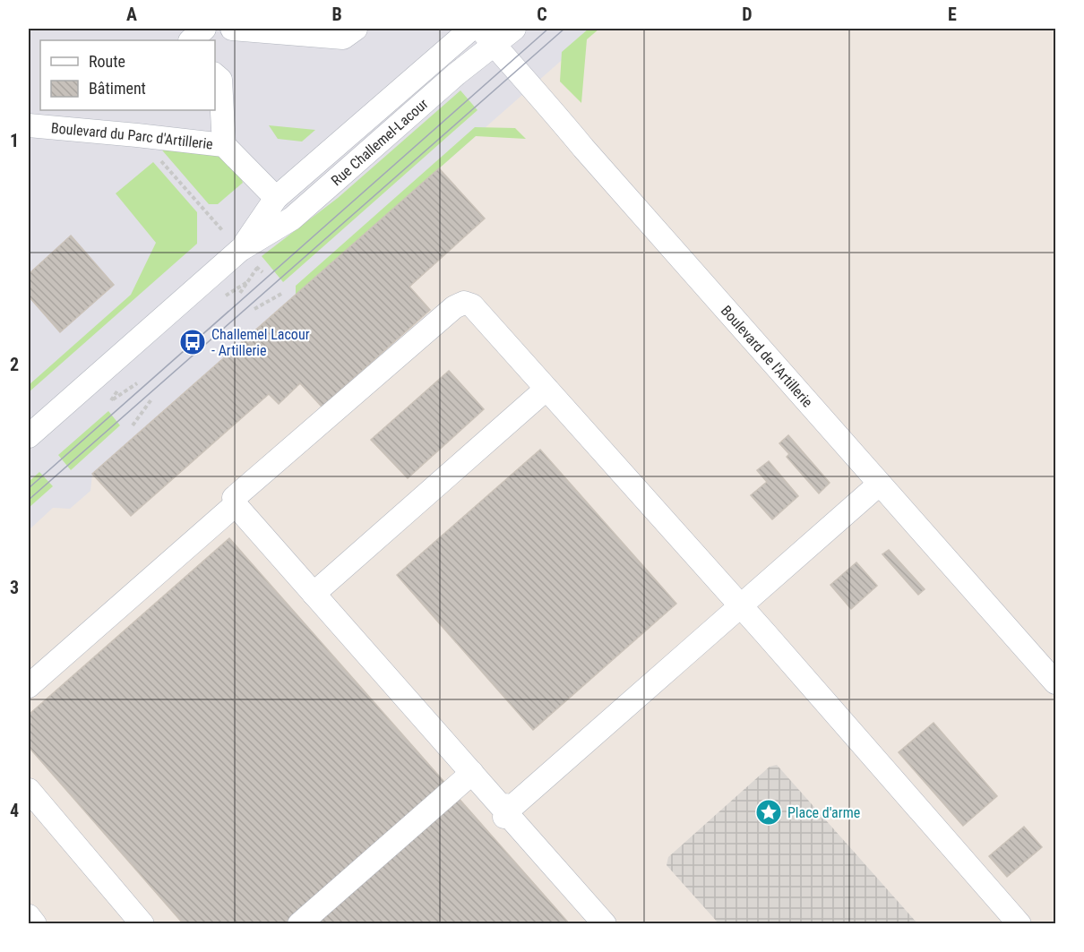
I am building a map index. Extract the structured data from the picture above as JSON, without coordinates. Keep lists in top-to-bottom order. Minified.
{"streets":{"street":["Boulevard du Parc d'Artillerie","Rue Challemel-Lacour","Boulevard de l'Artillerie"]},"crossings":[["Boulevard du Parc d'Artillerie","Rue Challemel-Lacour"],["Rue Challemel-Lacour","Boulevard de l'Artillerie"]],"places":{"bus stop":["Challemel Lacour - Artillerie"],"place":["Place d'arme"]},"legend":["Route","Bâtiment"],"grid":{"columns":["A","B","C","D","E"],"rows":["1","2","3","4"]}}
